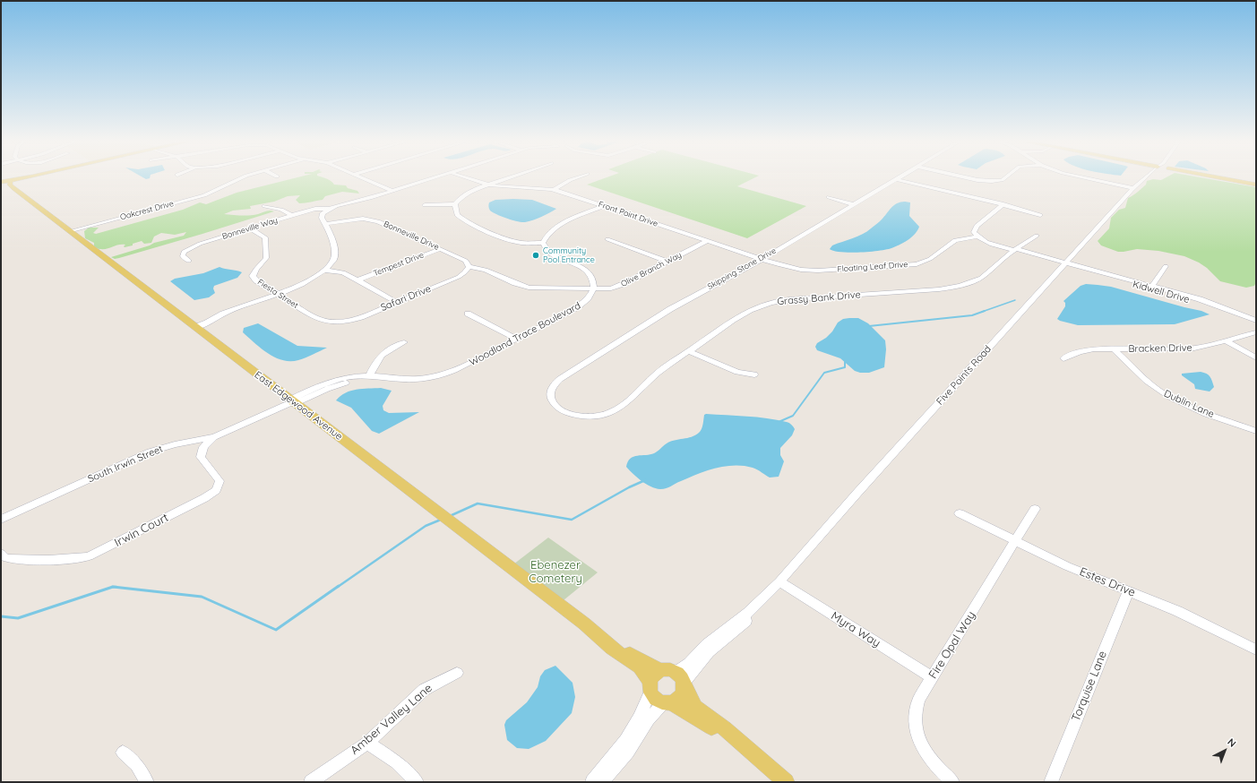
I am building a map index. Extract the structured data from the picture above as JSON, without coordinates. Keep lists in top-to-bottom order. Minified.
{"streets":{"main road":["East Edgewood Avenue"],"street":["Oakcrest Drive","Front Point Drive","Bonneville Way","Bonneville Drive","Tempest Drive","Floating Leaf Drive","Skipping Stone Drive","Olive Branch Way","Kidwell Drive","Fiesta Street","Safari Drive","Grassy Bank Drive","Woodland Trace Boulevard","Bracken Drive","Five Points Road","Dublin Lane","South Irwin Street","Irwin Court","Estes Drive","Myra Way","Fire Opal Way","Torquise Lane","Amber Valley Lane"]},"crossings":[["Oakcrest Drive","East Edgewood Avenue"],["Front Point Drive","Floating Leaf Drive"],["Front Point Drive","Skipping Stone Drive"],["Front Point Drive","Olive Branch Way"],["Bonneville Way","Fiesta Street"],["Bonneville Drive","Tempest Drive"],["Bonneville Drive","Olive Branch Way"],["Bonneville Drive","Safari Drive"],["Floating Leaf Drive","Skipping Stone Drive"],["Floating Leaf Drive","Kidwell Drive"],["Skipping Stone Drive","Grassy Bank Drive"],["Olive Branch Way","Safari Drive"],["Olive Branch Way","Woodland Trace Boulevard"],["Kidwell Drive","Grassy Bank Drive"],["Kidwell Drive","Five Points Road"],["Fiesta Street","Safari Drive"],["Woodland Trace Boulevard","East Edgewood Avenue"],["Woodland Trace Boulevard","South Irwin Street"],["Bracken Drive","Dublin Lane"],["Five Points Road","Myra Way"],["East Edgewood Avenue","South Irwin Street"],["South Irwin Street","Irwin Court"],["Estes Drive","Fire Opal Way"],["Estes Drive","Torquise Lane"],["Myra Way","Fire Opal Way"]],"parks":["Ebenezer Cometery"],"places":["Community Pool Entrance"],"north":"top right"}
